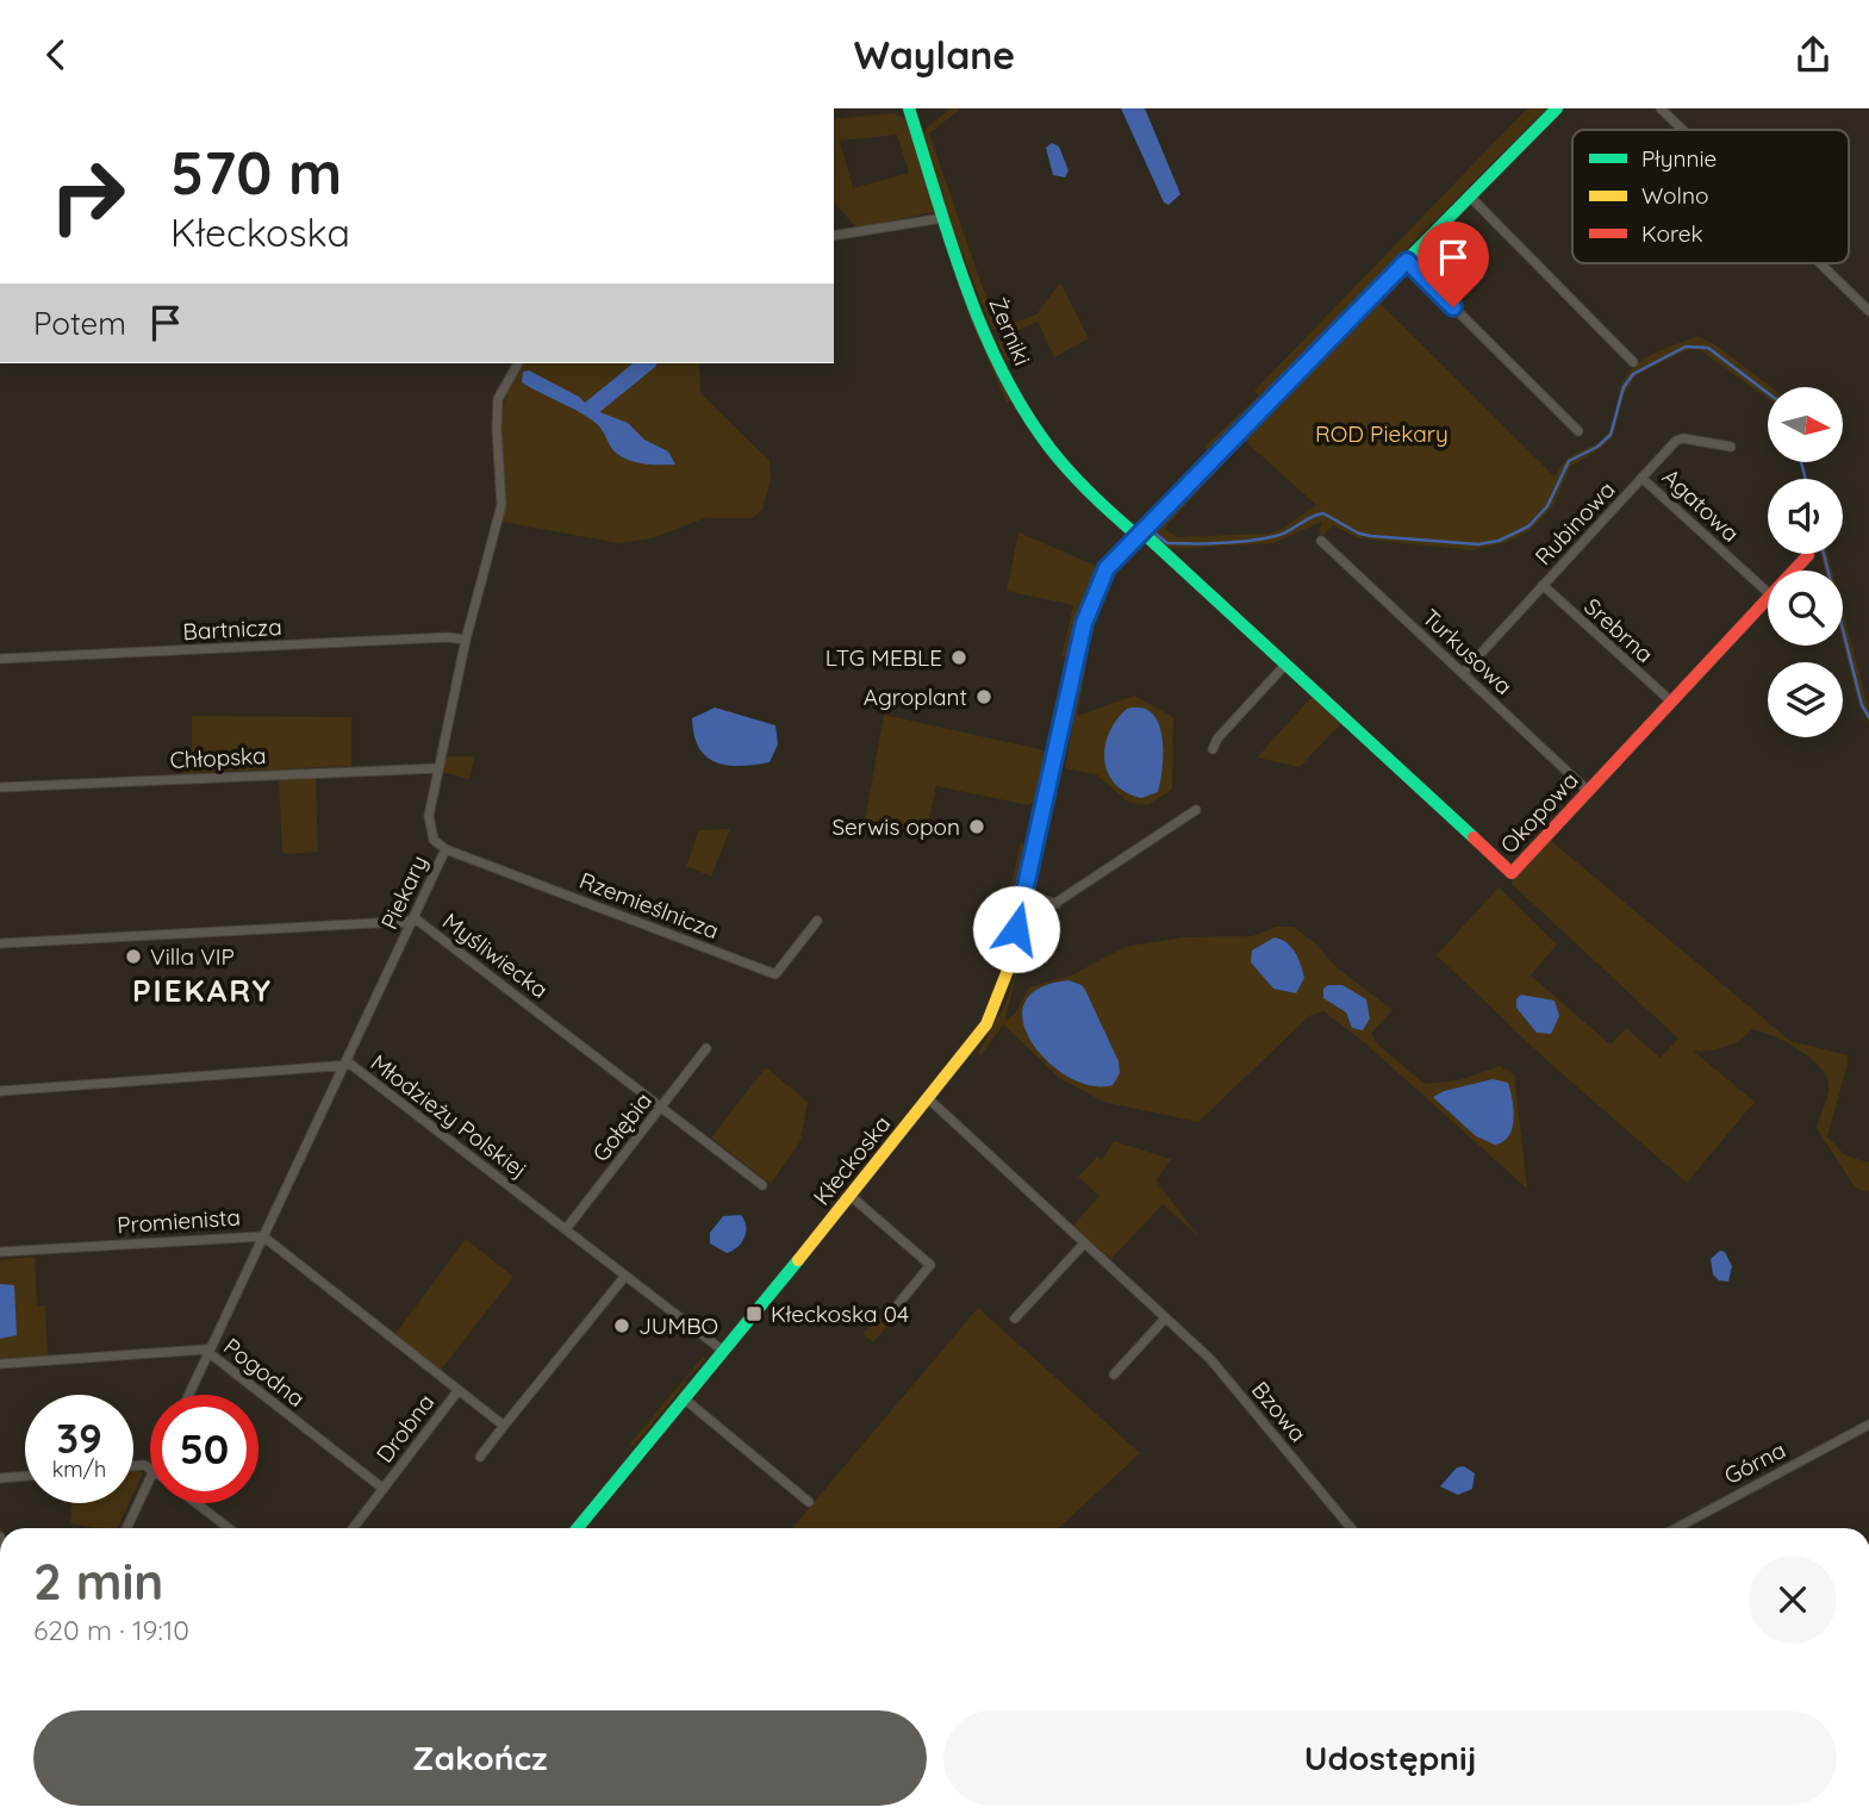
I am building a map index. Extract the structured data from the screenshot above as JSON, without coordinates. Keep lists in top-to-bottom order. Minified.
{"streets":{"main road":["Żerniki","Okopowa","Kłeckoska"],"street":["Agatowa","Rubinowa","Bartnicza","Srebrna","Turkusowa","Chłopska","Piekary","Rzemieślnicza","Myśliwiecka","Młodzieży Polskiej","Gołębia","Promienista","Pogodna","Bzowa","Drobna","Górna"]},"crossings":[["Żerniki","Okopowa"],["Żerniki","Kłeckoska"],["Agatowa","Rubinowa"],["Rubinowa","Srebrna"],["Rubinowa","Turkusowa"],["Bartnicza","Piekary"],["Srebrna","Okopowa"],["Turkusowa","Okopowa"],["Chłopska","Piekary"],["Okopowa","Kłeckoska"],["Piekary","Rzemieślnicza"],["Piekary","Myśliwiecka"],["Piekary","Młodzieży Polskiej"],["Piekary","Promienista"],["Piekary","Pogodna"],["Myśliwiecka","Gołębia"],["Młodzieży Polskiej","Gołębia"],["Młodzieży Polskiej","Kłeckoska"],["Kłeckoska","Bzowa"],["Promienista","Drobna"],["Pogodna","Drobna"]],"districts":["PIEKARY"],"parks":["ROD Piekary"],"places":{"other":["LTG MEBLE","Agroplant","Serwis opon","Villa VIP","JUMBO"],"transit":["Kłeckoska 04"]},"legend":["Płynnie","Wolno","Korek"],"north":"right","page":{"header":"Waylane","turn":["570 m","Kłeckoska"],"then":"Potem","speed":"39 km/h","limit":"50","heading":["2 min","620 m · 19:10"],"buttons":["Zakończ","Udostępnij"]}}
